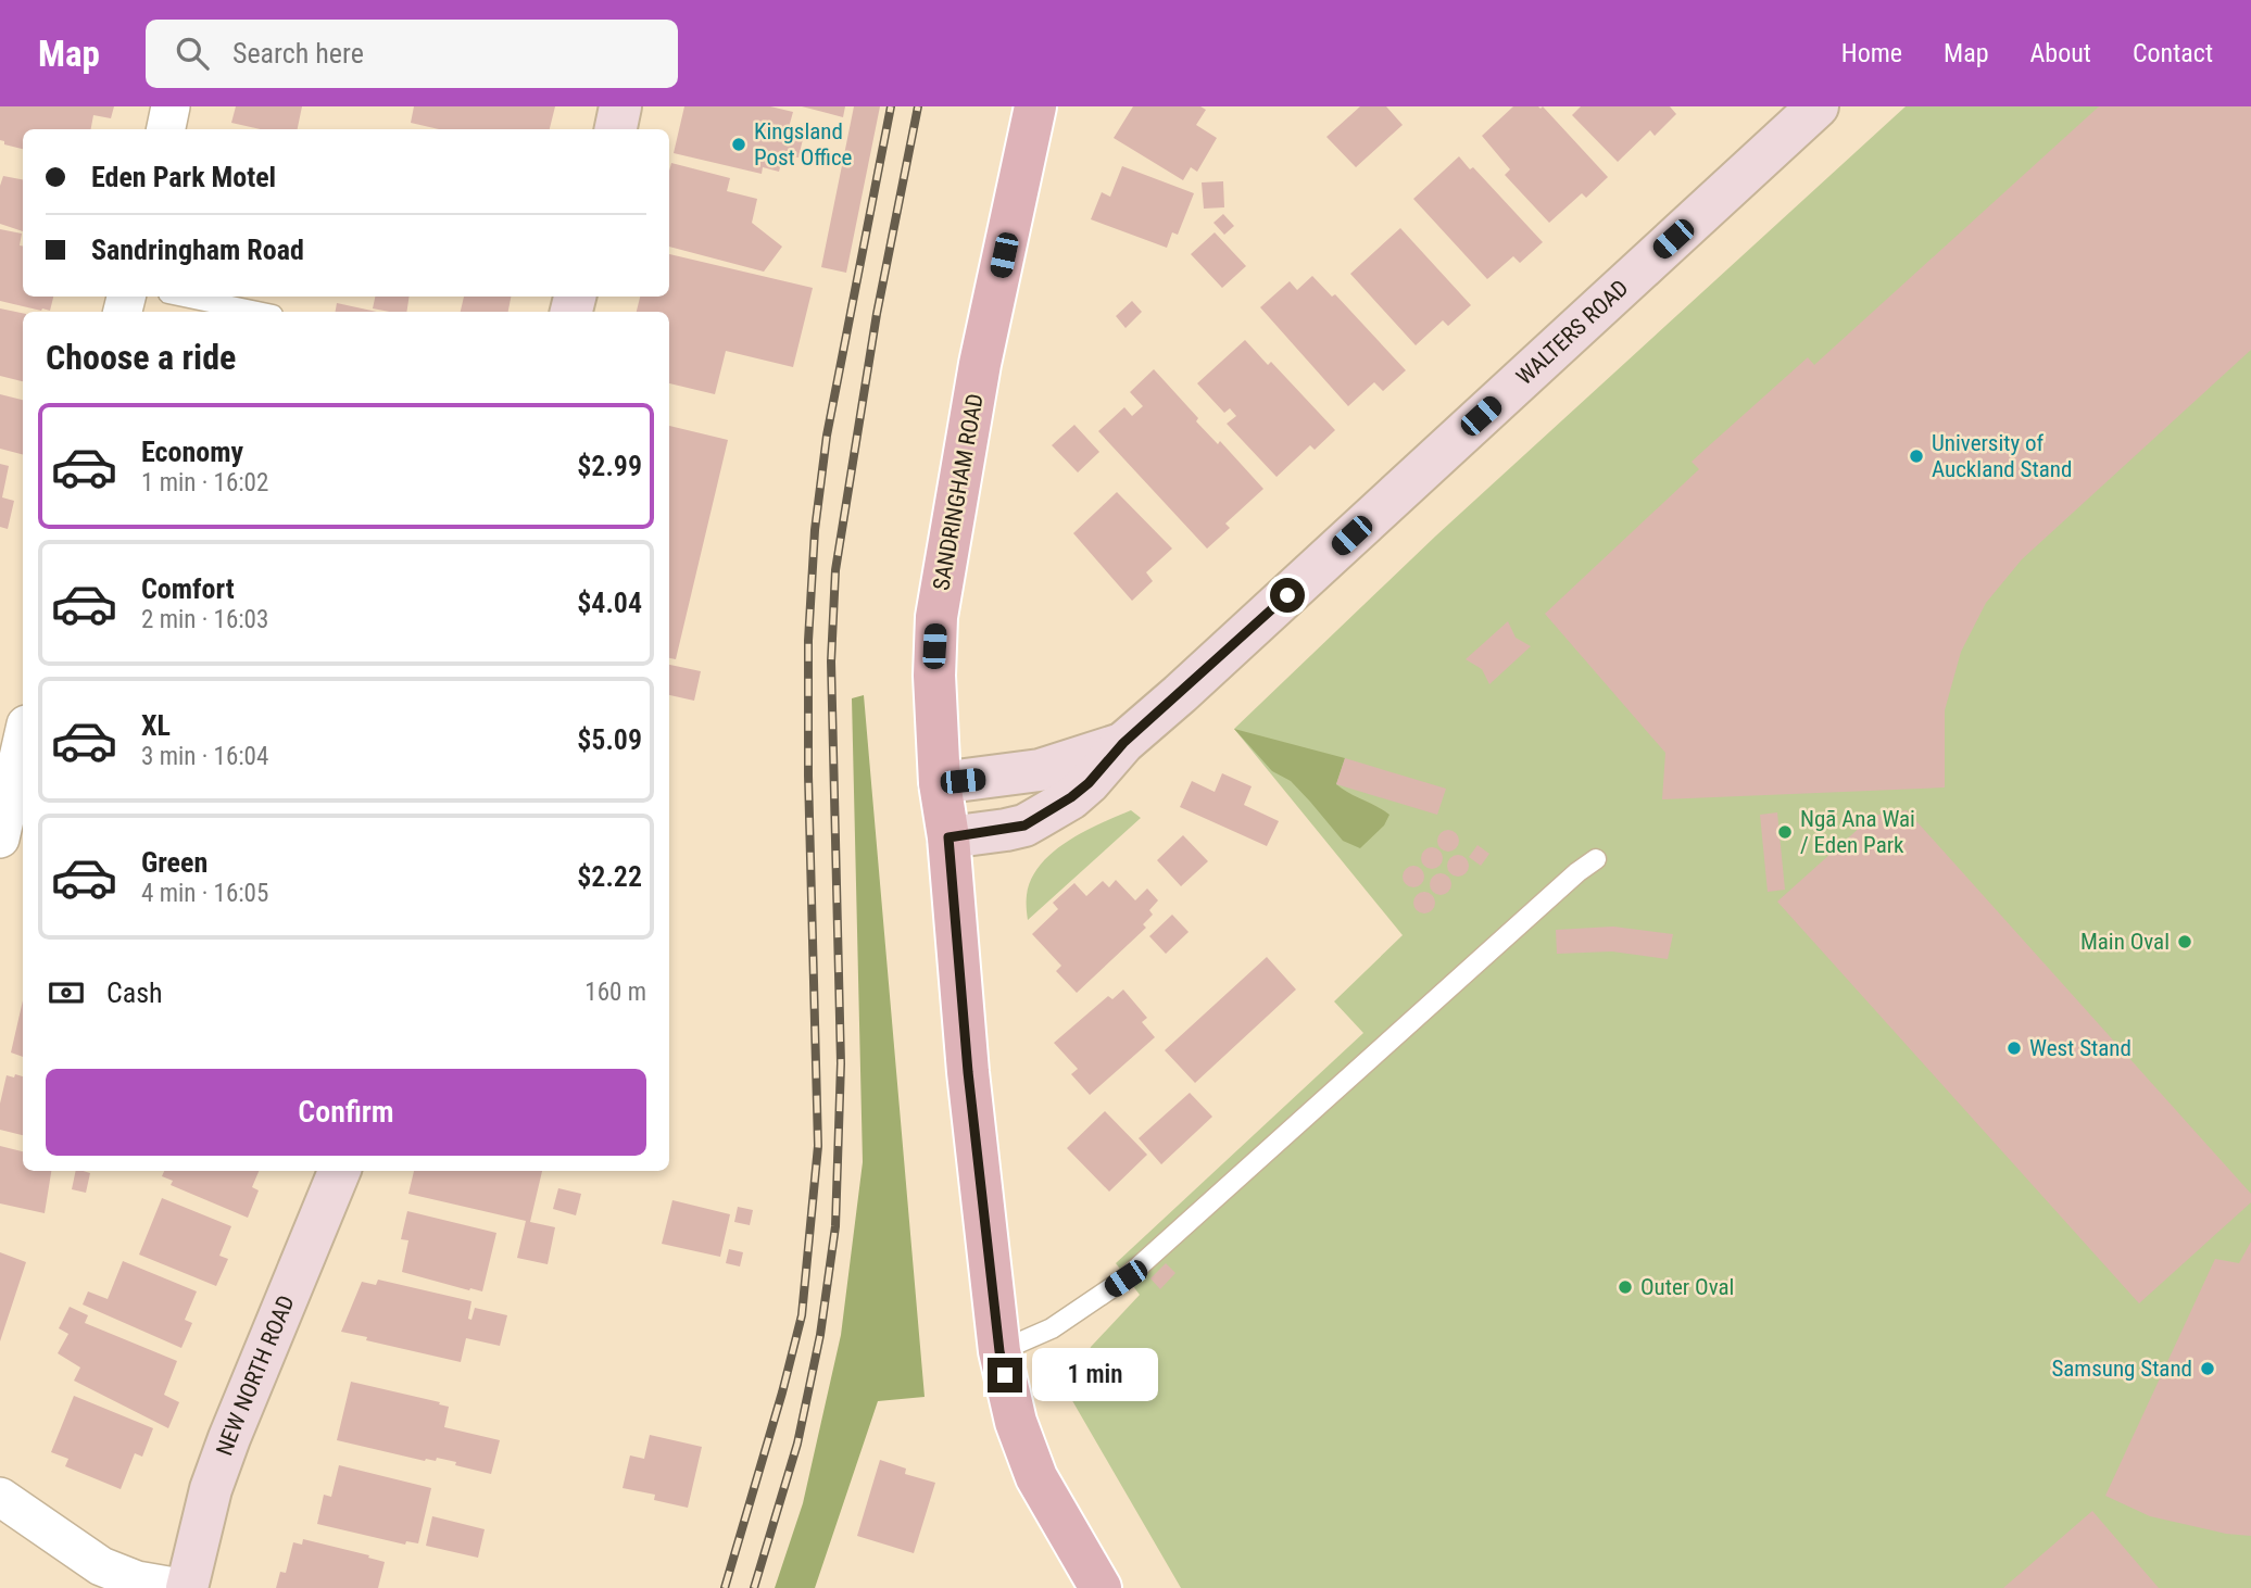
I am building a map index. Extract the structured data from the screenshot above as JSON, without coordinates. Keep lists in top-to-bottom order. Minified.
{"streets":{"main road":["WALTERS ROAD","SANDRINGHAM ROAD","NEW NORTH ROAD"]},"crossings":[["WALTERS ROAD","SANDRINGHAM ROAD"]],"places":["Kingsland Post Office","University of Auckland Stand","Ngā Ana Wai / Eden Park","Main Oval","West Stand","Outer Oval","Samsung Stand"],"page":{"header":"Map","search":"Search here","nav":["Home","Map","About","Contact"],"banner":["Eden Park Motel","Sandringham Road"],"heading":"Choose a ride","list":[{"name":"Economy","note":"1 min · 16:02","value":"$2.99"},{"name":"Comfort","note":"2 min · 16:03","value":"$4.04"},{"name":"XL","note":"3 min · 16:04","value":"$5.09"},{"name":"Green","note":"4 min · 16:05","value":"$2.22"}],"pay":["Cash","160 m"],"buttons":"Confirm","bubble":"1 min"}}
